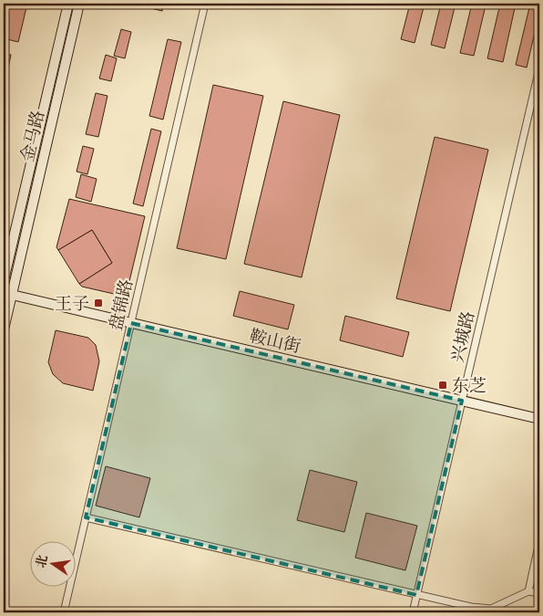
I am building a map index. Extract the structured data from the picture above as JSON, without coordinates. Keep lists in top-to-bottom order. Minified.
{"streets":{"street":["金马路","盘锦路","兴城路","鞍山街"]},"crossings":[["金马路","鞍山街"],["盘锦路","鞍山街"],["兴城路","鞍山街"]],"places":{"transit":["王子","东芝"]},"north":"left"}
